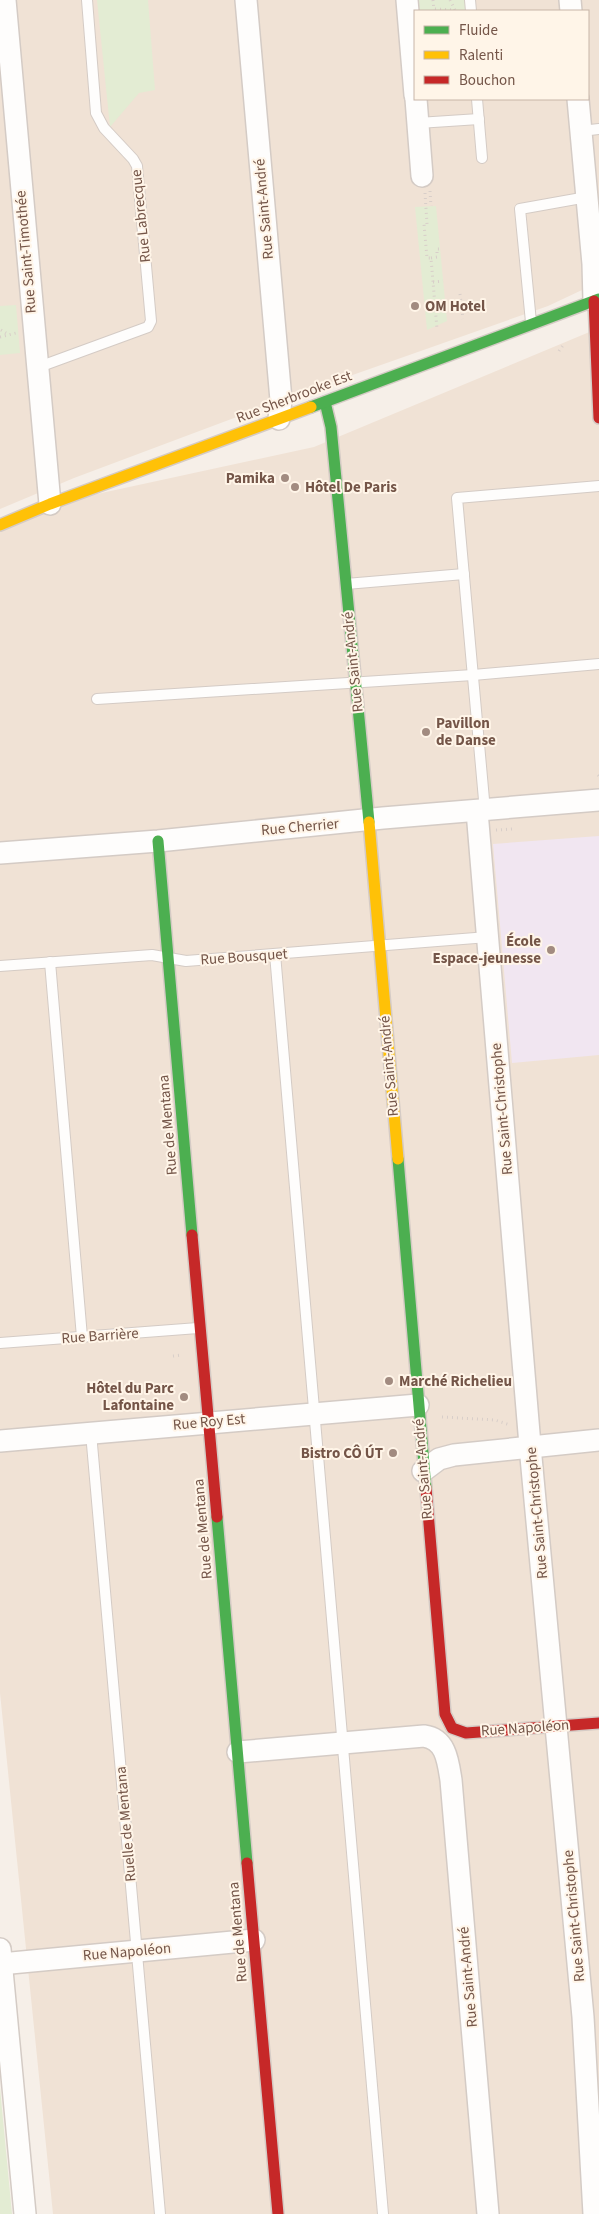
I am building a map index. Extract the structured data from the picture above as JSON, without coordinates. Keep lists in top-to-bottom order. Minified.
{"streets":{"street":["Rue Saint-André","Rue Saint-Timothée","Rue Sherbrooke Est","Rue Cherrier","Rue Saint-Christophe","Rue de Mentana","Rue Roy Est","Rue Napoléon"],"lane":["Rue Labrecque","Rue Bousquet","Rue Barrière","Ruelle de Mentana"]},"crossings":[["Rue Saint-André","Rue Sherbrooke Est"],["Rue Saint-André","Rue Cherrier"],["Rue Saint-André","Rue Bousquet"],["Rue Saint-André","Rue Roy Est"],["Rue Saint-André","Rue Napoléon"],["Rue Labrecque","Rue Saint-Timothée"],["Rue Saint-Timothée","Rue Sherbrooke Est"],["Rue Cherrier","Rue Saint-Christophe"],["Rue Cherrier","Rue de Mentana"],["Rue Bousquet","Rue Saint-Christophe"],["Rue Bousquet","Rue de Mentana"],["Rue Saint-Christophe","Rue Napoléon"],["Rue de Mentana","Rue Barrière"],["Rue de Mentana","Rue Roy Est"],["Rue de Mentana","Rue Napoléon"],["Rue Roy Est","Ruelle de Mentana"],["Rue Napoléon","Ruelle de Mentana"]],"places":["OM Hotel","Pamika","Hôtel De Paris","Pavillon de Danse","École Espace-jeunesse","Marché Richelieu","Hôtel du Parc Lafontaine","Bistro CÔ ÚT"],"legend":["Fluide","Ralenti","Bouchon"]}
